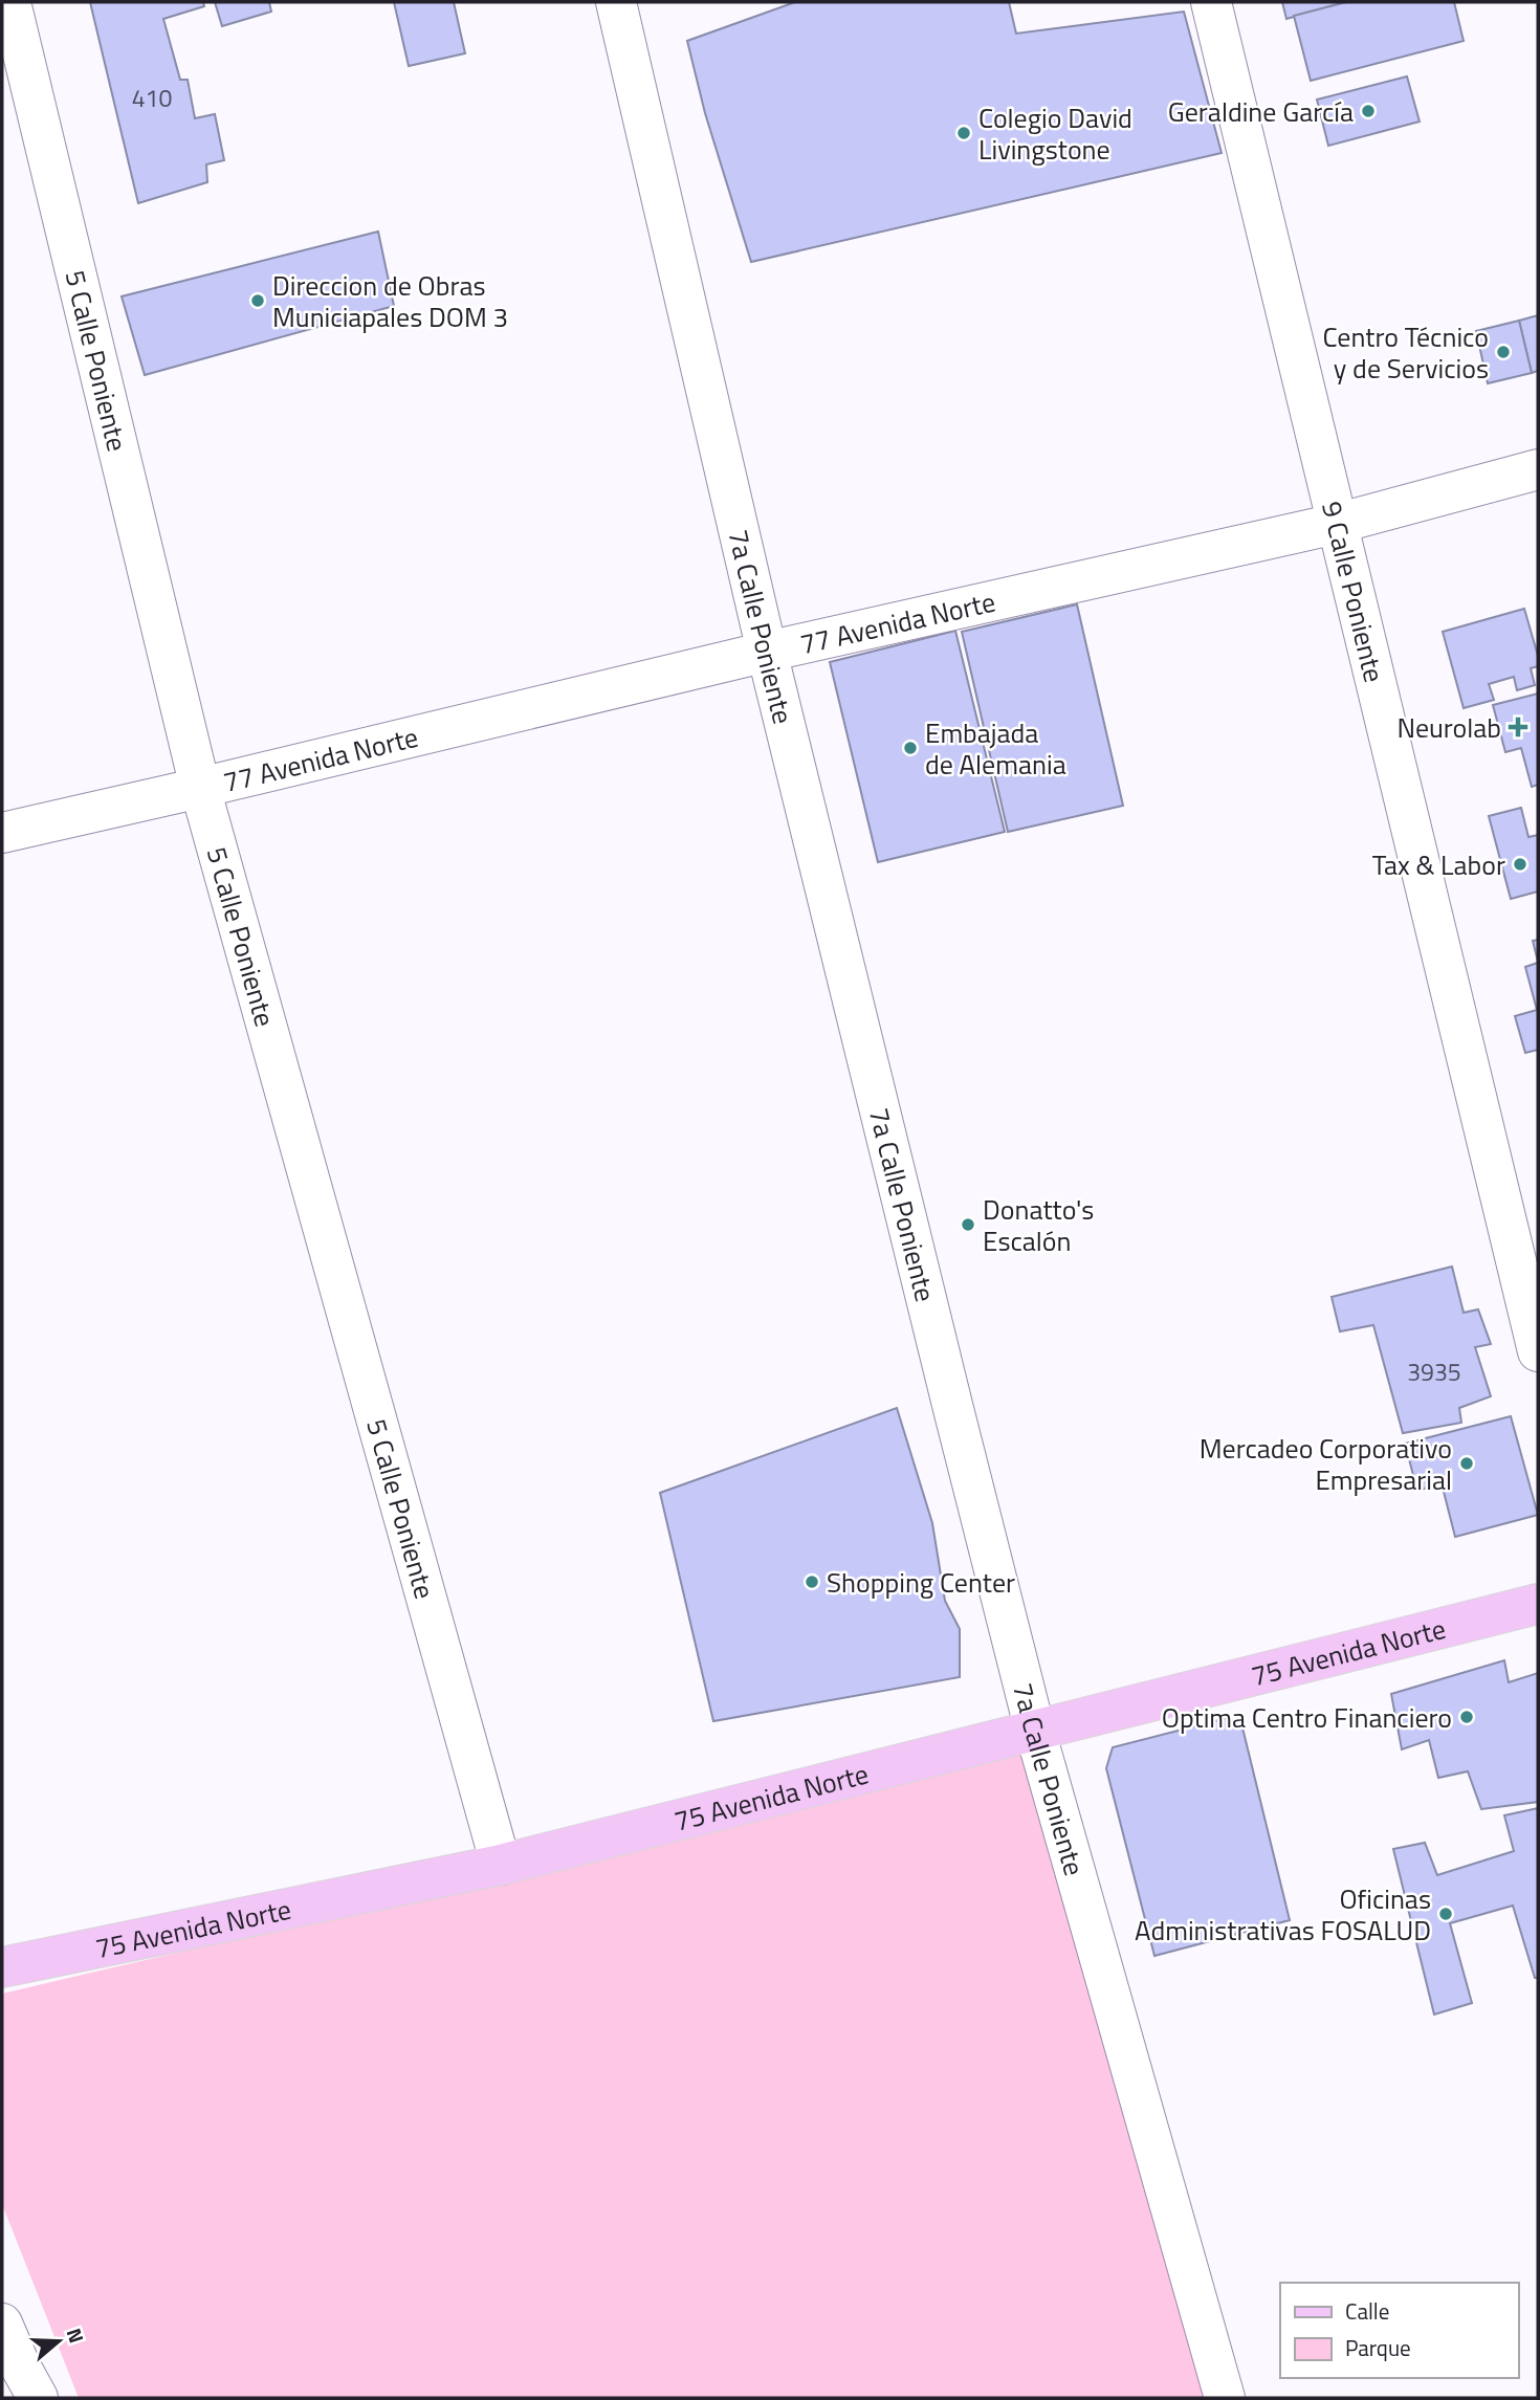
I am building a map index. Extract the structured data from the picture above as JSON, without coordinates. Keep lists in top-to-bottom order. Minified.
{"streets":{"main road":["75 Avenida Norte"],"street":["5 Calle Poniente","9 Calle Poniente","77 Avenida Norte","7a Calle Poniente"]},"crossings":[["5 Calle Poniente","77 Avenida Norte"],["5 Calle Poniente","75 Avenida Norte"],["9 Calle Poniente","77 Avenida Norte"],["77 Avenida Norte","7a Calle Poniente"],["7a Calle Poniente","75 Avenida Norte"]],"places":{"other":["Geraldine García","Colegio David Livingstone","Direccion de Obras Municiapales DOM 3","Centro Técnico y de Servicios","Embajada de Alemania","Tax & Labor","Donatto's Escalón","Mercadeo Corporativo Empresarial","Shopping Center","Optima Centro Financiero","Oficinas Administrativas FOSALUD"],"health":["Neurolab"]},"house_numbers":["410","3935"],"legend":["Calle","Parque"],"north":"right"}
